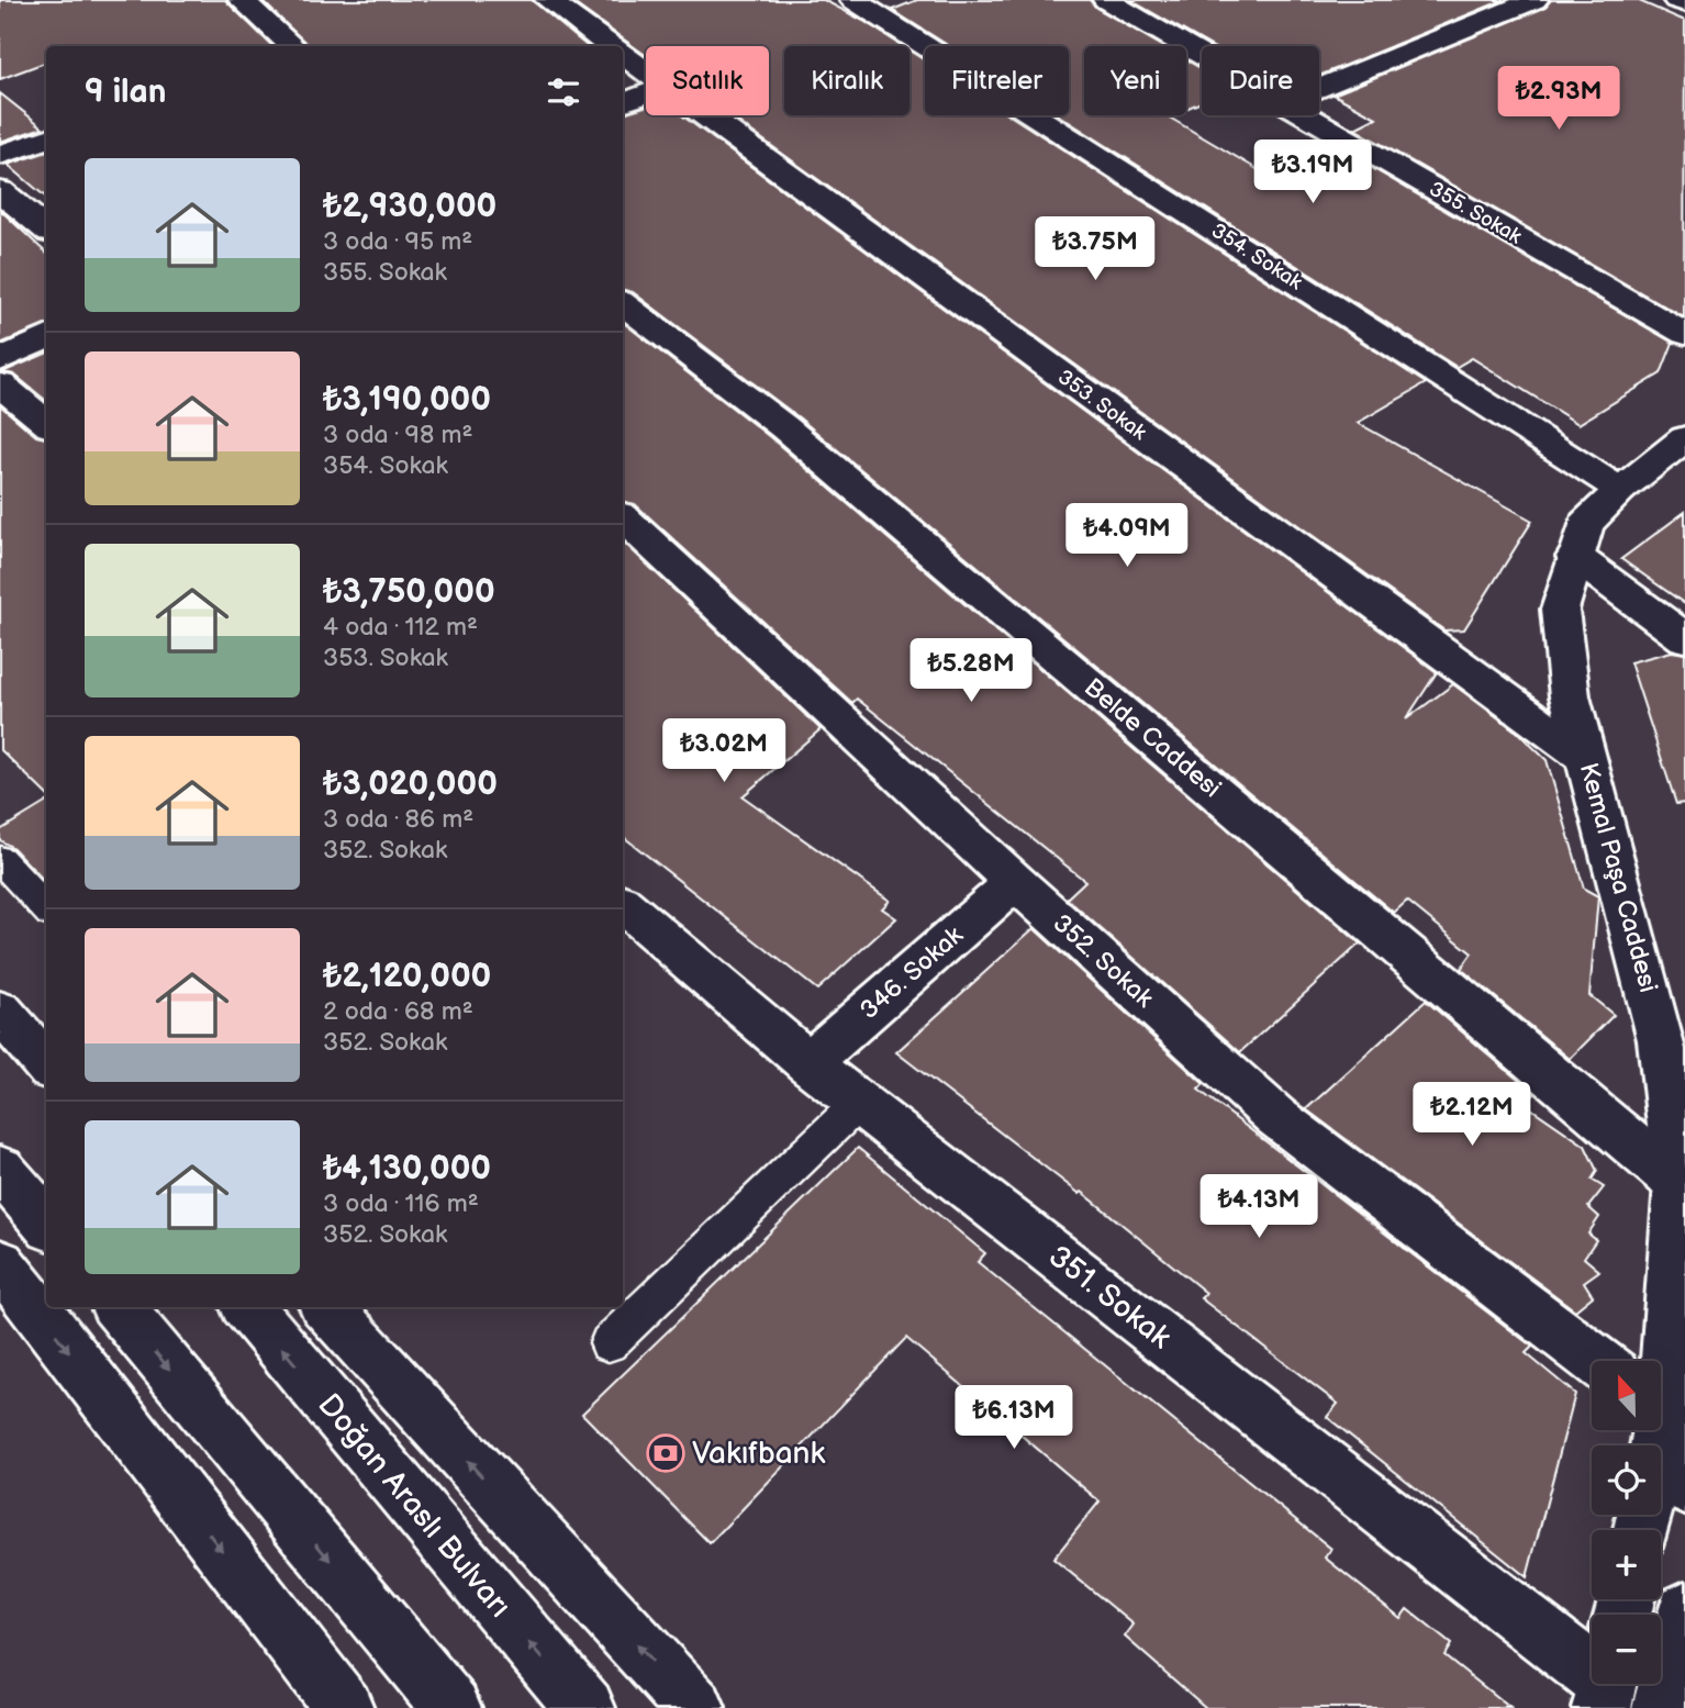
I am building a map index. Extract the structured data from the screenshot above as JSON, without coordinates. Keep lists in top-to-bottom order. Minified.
{"streets":{"street":["355. Sokak","354. Sokak","353. Sokak","Belde Caddesi","Kemal Paşa Caddesi","352. Sokak","346. Sokak","351. Sokak","Doğan Araslı Bulvarı"]},"crossings":[["354. Sokak","Kemal Paşa Caddesi"],["353. Sokak","Kemal Paşa Caddesi"],["Belde Caddesi","Kemal Paşa Caddesi"],["352. Sokak","346. Sokak"],["346. Sokak","351. Sokak"]],"places":{"bank":["Vakıfbank"]},"north":"top","page":{"chip":["Satılık","Kiralık","Filtreler","Yeni","Daire"],"heading":"9 ilan","price":["₺2.93M","₺3.19M","₺3.75M","₺4.09M","₺5.28M","₺3.02M","₺2.12M","₺4.13M","₺6.13M"],"list":[{"name":"₺2,930,000","note":"3 oda · 95 m² · 355. Sokak"},{"name":"₺3,190,000","note":"3 oda · 98 m² · 354. Sokak"},{"name":"₺3,750,000","note":"4 oda · 112 m² · 353. Sokak"},{"name":"₺3,020,000","note":"3 oda · 86 m² · 352. Sokak"},{"name":"₺2,120,000","note":"2 oda · 68 m² · 352. Sokak"},{"name":"₺4,130,000","note":"3 oda · 116 m² · 352. Sokak"}],"map_buttons":["+","−"]}}
